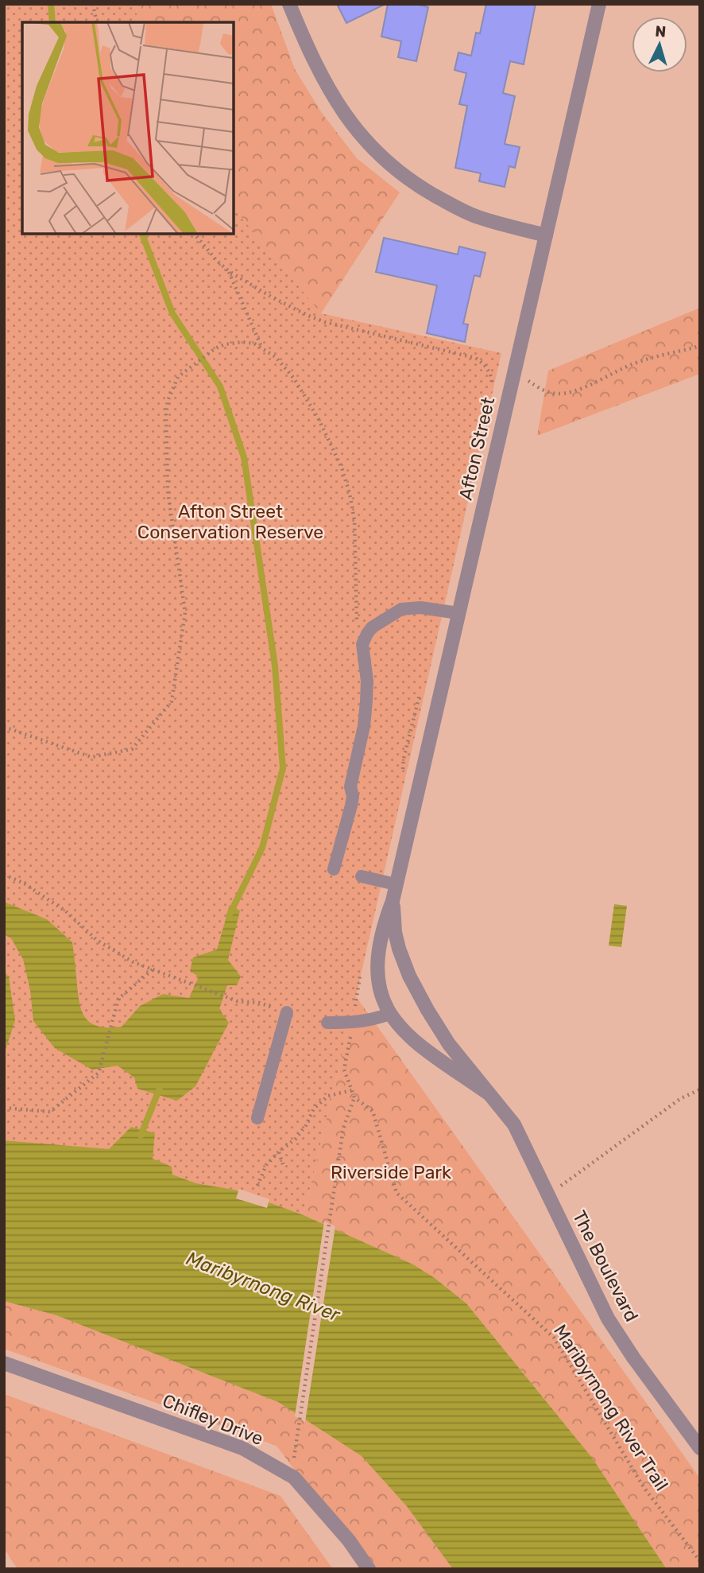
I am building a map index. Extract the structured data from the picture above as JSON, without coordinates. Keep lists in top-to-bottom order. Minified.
{"streets":{"street":["Afton Street","The Boulevard","Chifley Drive"],"path":["Maribyrnong River Trail"]},"crossings":[["Afton Street","The Boulevard"]],"water":["Maribyrnong River"],"parks":["Afton Street Conservation Reserve","Riverside Park"],"north":"top"}
